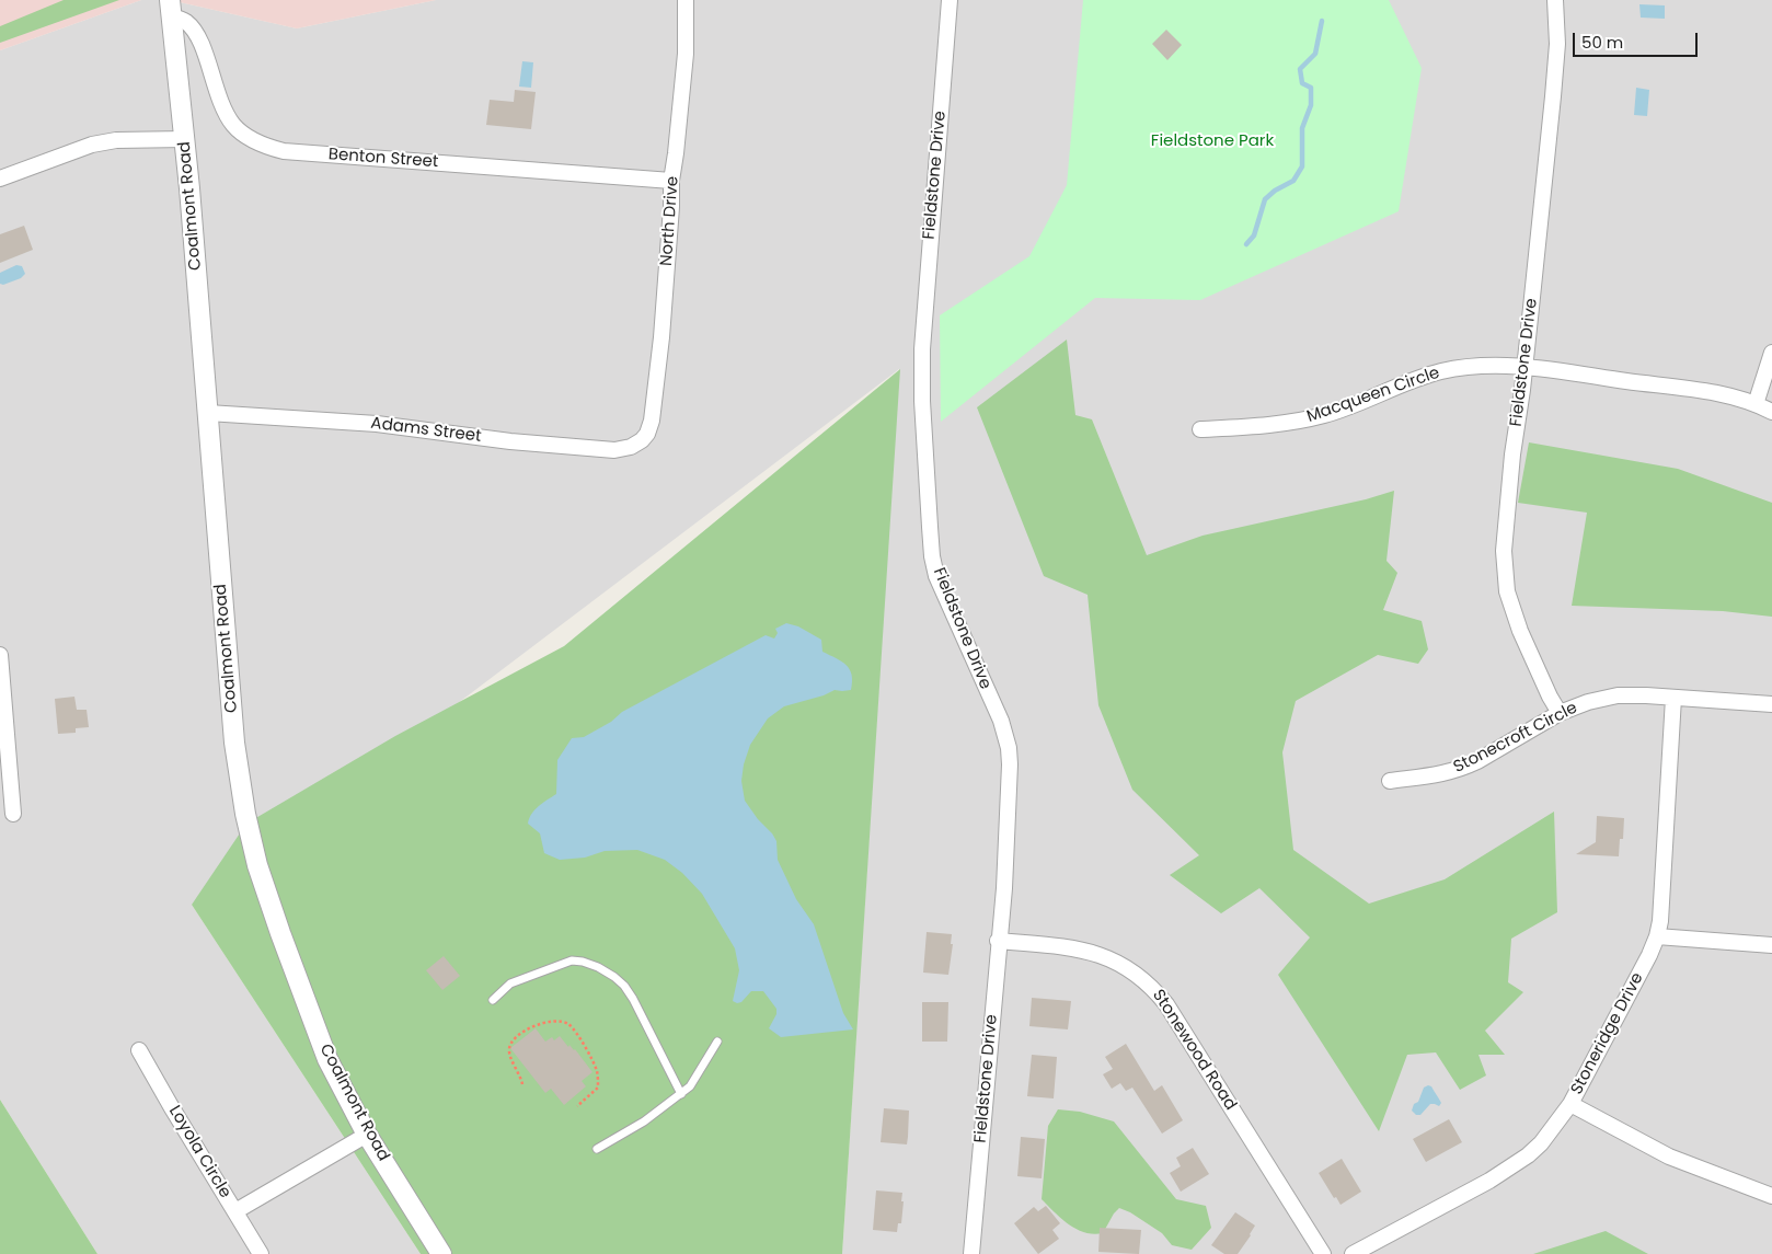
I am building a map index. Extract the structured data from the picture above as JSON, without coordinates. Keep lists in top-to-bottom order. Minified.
{"streets":{"street":["Benton Street","Fieldstone Drive","Coalmont Road","North Drive","Macqueen Circle","Adams Street","Stonecroft Circle","Stoneridge Drive","Stonewood Road","Loyola Circle"]},"crossings":[["Benton Street","Coalmont Road"],["Benton Street","North Drive"],["Fieldstone Drive","Macqueen Circle"],["Fieldstone Drive","Stonecroft Circle"],["Fieldstone Drive","Stonewood Road"],["Coalmont Road","Adams Street"],["North Drive","Adams Street"],["Stonecroft Circle","Stoneridge Drive"]],"parks":["Fieldstone Park"],"scale_bar":"50 m"}
